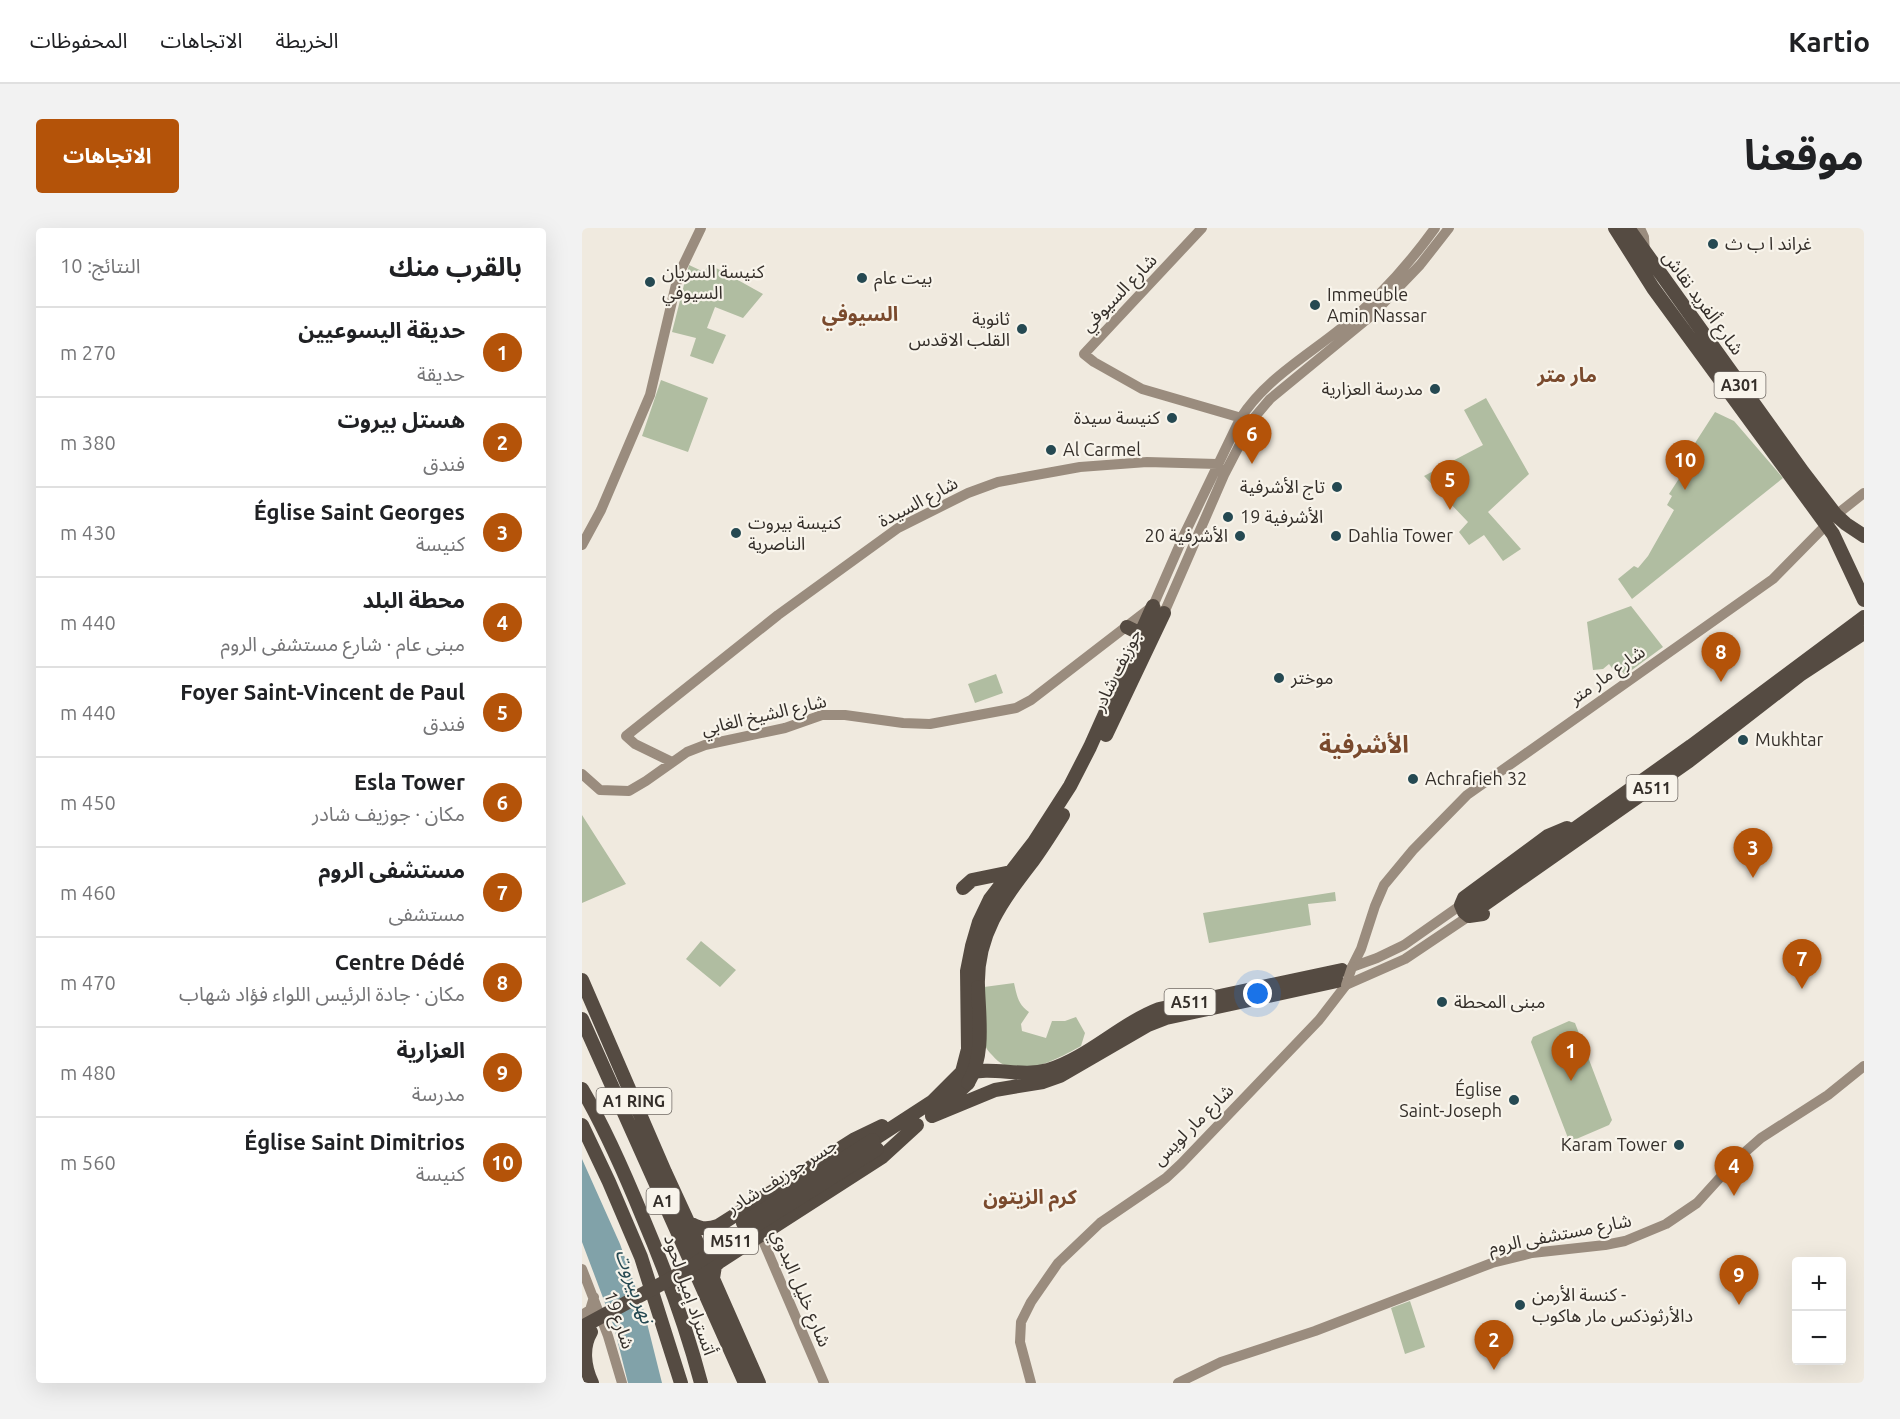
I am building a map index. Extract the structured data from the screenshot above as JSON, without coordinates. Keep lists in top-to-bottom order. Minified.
{"streets":{"highway":["شارع ألفريد نقاش","A301","جوزيف شادر","A511","A1 RING","جسر جوزيف شادر","A1","M511","أتستراد إميل لحود"],"street":["شارع السيوفي","شارع السيدة","شارع مار متر","شارع الشيخ الغابي","شارع مار لويس","شارع مستشفى الروم","شارع خليل البدوي","شارع 19"]},"crossings":[["شارع السيوفي","جوزيف شادر"],["شارع ألفريد نقاش","شارع مار متر"],["شارع السيدة","جوزيف شادر"],["شارع السيدة","شارع الشيخ الغابي"],["جوزيف شادر","شارع الشيخ الغابي"],["جوزيف شادر","A511"],["جوزيف شادر","جسر جوزيف شادر"],["شارع مار متر","شارع مار لويس"],["A511","شارع مار لويس"],["A511","جسر جوزيف شادر"],["A1 RING","A1"]],"districts":["السيوفي","مار متر","الأشرفية","كرم الزيتون"],"water":["نهر بيروت"],"places":["غراند ا ب ث","بيت عام","كنيسة السريان السيوفي","Immeuble Amin Nassar","ثانوية القلب الاقدس","مدرسة العزارية","كنيسة سيدة","Al Carmel","تاج الأشرفية","الأشرفية 19","كنيسة بيروت الناصرية","الأشرفية 20","Dahlia Tower","موختر","Mukhtar","Achrafieh 32","مبنى المحطة","Église Saint-Joseph","Karam Tower","كنسة الأرمن - دالأرثوذكس مار هاكوب"],"page":{"header":"Kartio","nav":["الخريطة","الاتجاهات","المحفوظات"],"title":"موقعنا","buttons":"الاتجاهات","heading":["بالقرب منك","النتائج: 10"],"list":[{"mark":"1","name":"حديقة اليسوعيين","note":"حديقة","value":"270 m"},{"mark":"2","name":"هستل بيروت","note":"فندق","value":"380 m"},{"mark":"3","name":"Église Saint Georges","note":"كنيسة","value":"430 m"},{"mark":"4","name":"محطة البلد","note":"مبنى عام · شارع مستشفى الروم","value":"440 m"},{"mark":"5","name":"Foyer Saint-Vincent de Paul","note":"فندق","value":"440 m"},{"mark":"6","name":"Esla Tower","note":"مكان · جوزيف شادر","value":"450 m"},{"mark":"7","name":"مستشفى الروم","note":"مستشفى","value":"460 m"},{"mark":"8","name":"Centre Dédé","note":"مكان · جادة الرئيس اللواء فؤاد شهاب","value":"470 m"},{"mark":"9","name":"العزارية","note":"مدرسة","value":"480 m"},{"mark":"10","name":"Église Saint Dimitrios","note":"كنيسة","value":"560 m"}],"pins":["6","10","5","8","3","7","1","4","9","2"],"map_buttons":["+","−"]}}
